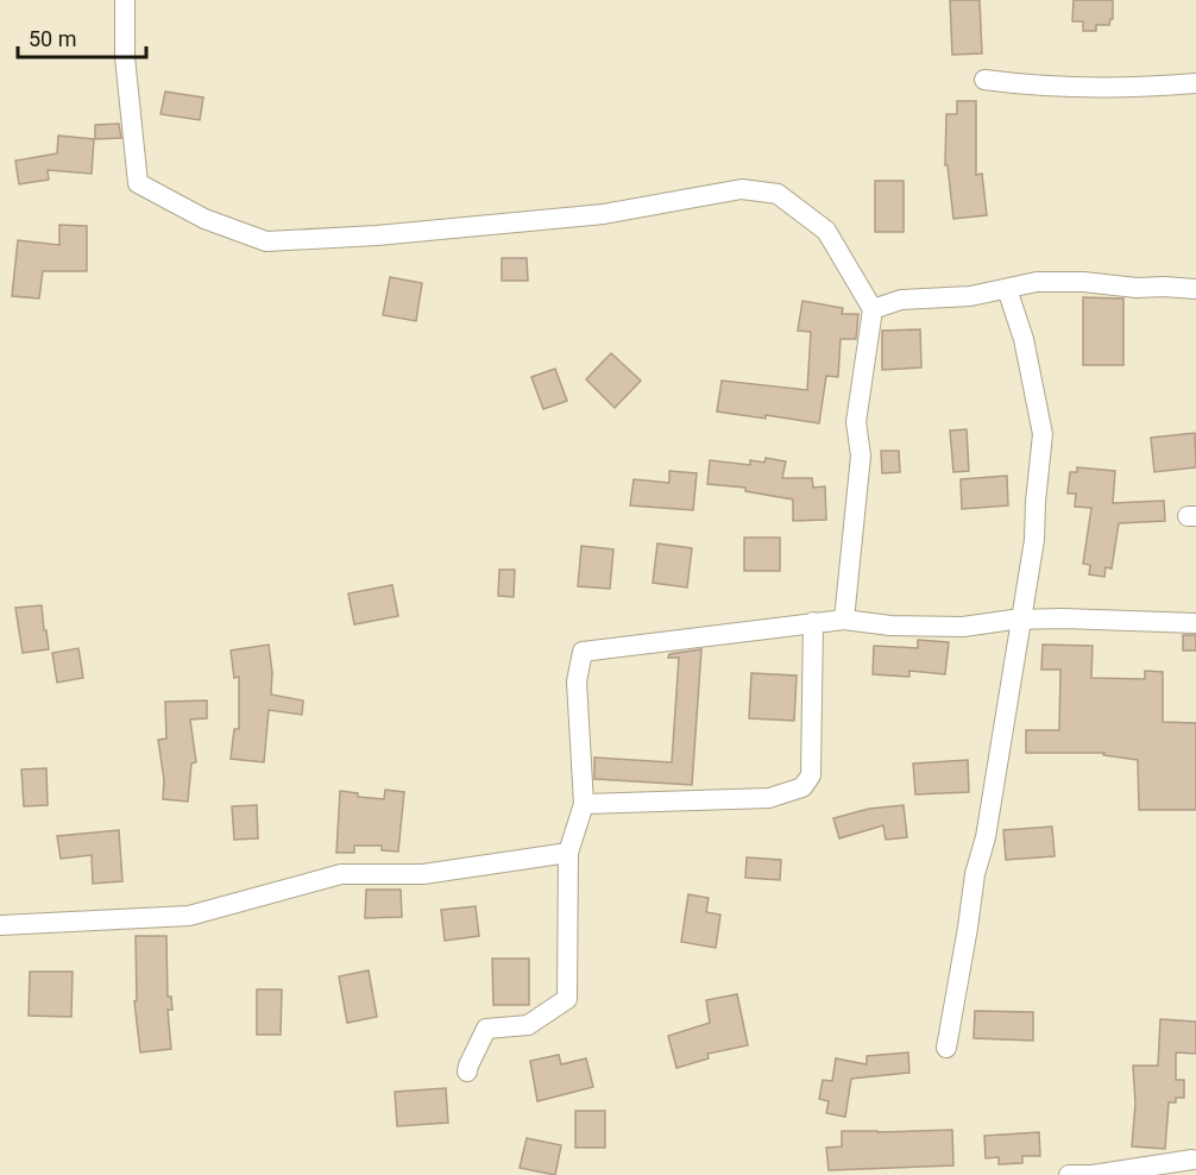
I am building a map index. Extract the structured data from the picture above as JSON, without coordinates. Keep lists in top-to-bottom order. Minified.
{"scale_bar":"50 m"}
